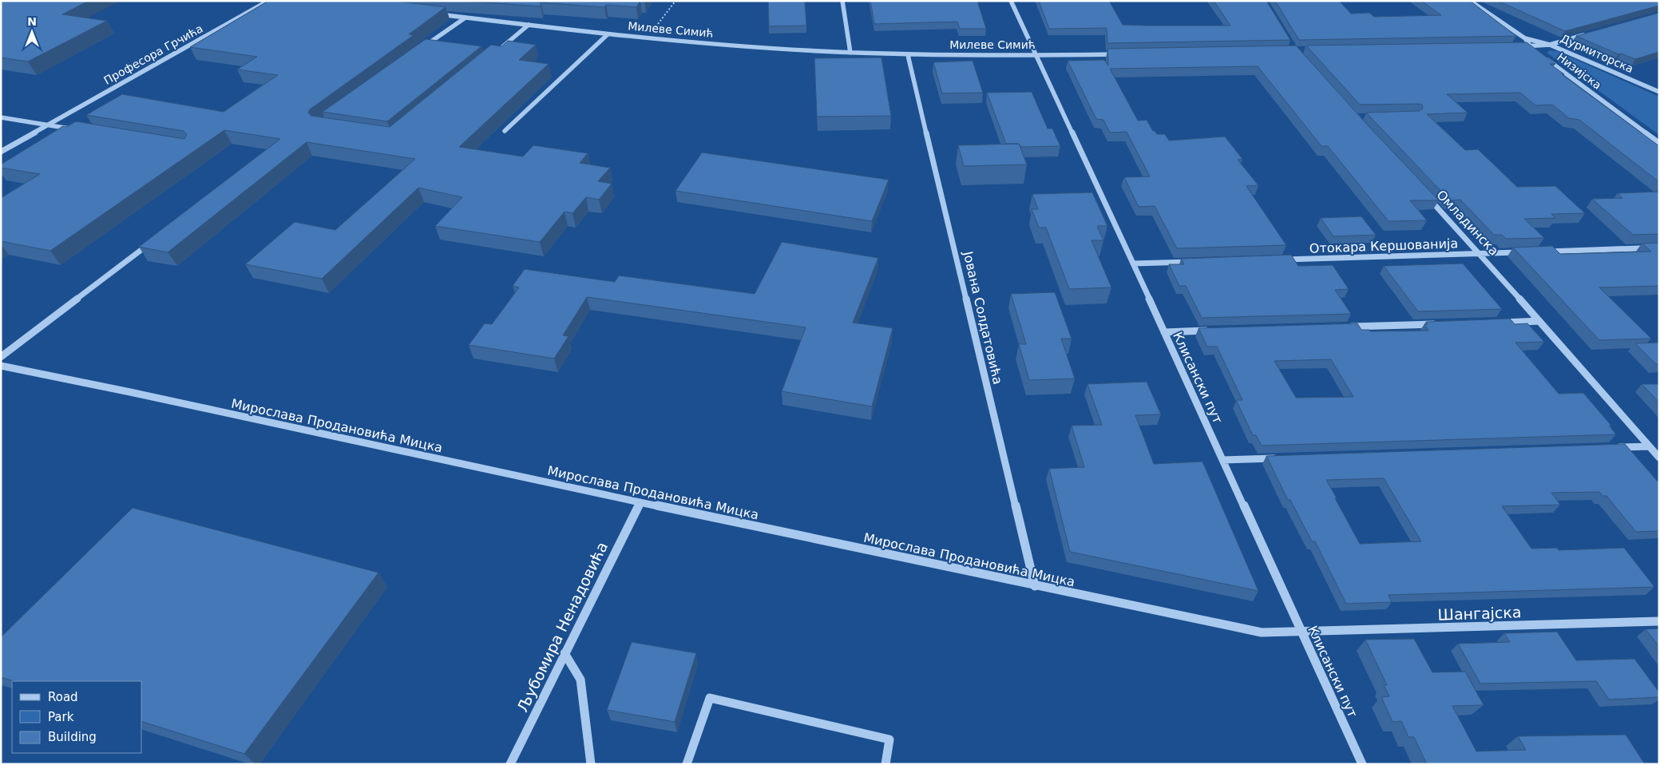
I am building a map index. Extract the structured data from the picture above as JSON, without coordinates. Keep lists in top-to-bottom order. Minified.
{"streets":{"street":["Милеве Симић","Дурмиторска","Професора Грчића","Низијска","Омладинска","Отокара Кершованија","Јована Солдатовића","Клисански пут","Мирослава Продановића Мицка","Шангајска","Љубомира Ненадовића"]},"crossings":[["Милеве Симић","Јована Солдатовића"],["Милеве Симић","Клисански пут"],["Омладинска","Отокара Кершованија"],["Јована Солдатовића","Мирослава Продановића Мицка"],["Клисански пут","Мирослава Продановића Мицка"],["Клисански пут","Шангајска"],["Мирослава Продановића Мицка","Шангајска"],["Мирослава Продановића Мицка","Љубомира Ненадовића"]],"legend":["Road","Park","Building"],"north":"top"}
